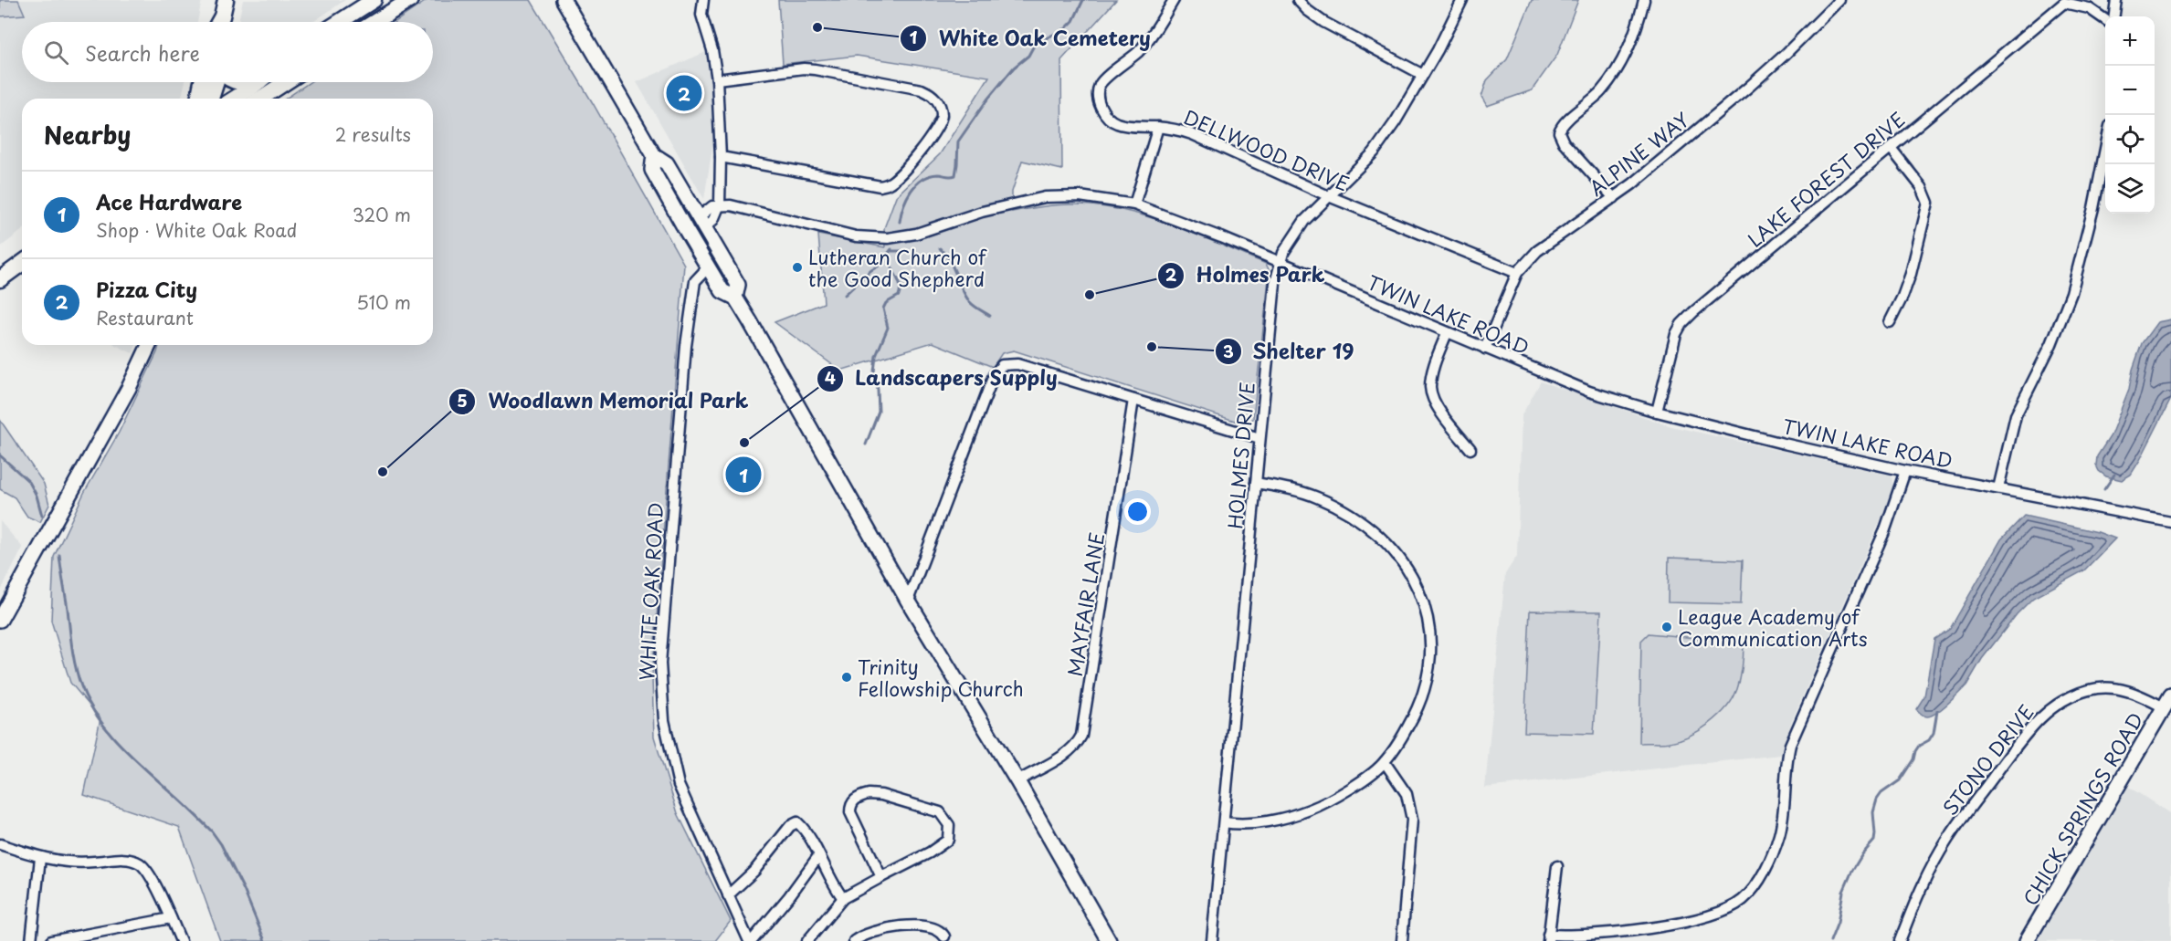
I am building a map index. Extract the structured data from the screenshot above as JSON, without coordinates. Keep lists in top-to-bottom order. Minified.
{"streets":{"main road":["CHICK SPRINGS ROAD"],"street":["DELLWOOD DRIVE","ALPINE WAY","LAKE FOREST DRIVE","TWIN LAKE ROAD","HOLMES DRIVE","WHITE OAK ROAD","MAYFAIR LANE","STONO DRIVE"]},"crossings":[["DELLWOOD DRIVE","ALPINE WAY"],["DELLWOOD DRIVE","HOLMES DRIVE"],["ALPINE WAY","TWIN LAKE ROAD"],["LAKE FOREST DRIVE","TWIN LAKE ROAD"],["TWIN LAKE ROAD","HOLMES DRIVE"],["STONO DRIVE","CHICK SPRINGS ROAD"]],"places":["White Oak Cemetery","Lutheran Church of the Good Shepherd","Holmes Park","Shelter 19","Landscapers Supply","Woodlawn Memorial Park","League Academy of Communication Arts","Trinity Fellowship Church"],"page":{"map_buttons":["+","−"],"search":"Search here","pins":["2","1"],"heading":["Nearby","2 results"],"list":[{"mark":"1","name":"Ace Hardware","note":"Shop · White Oak Road","value":"320 m"},{"mark":"2","name":"Pizza City","note":"Restaurant","value":"510 m"}]}}
